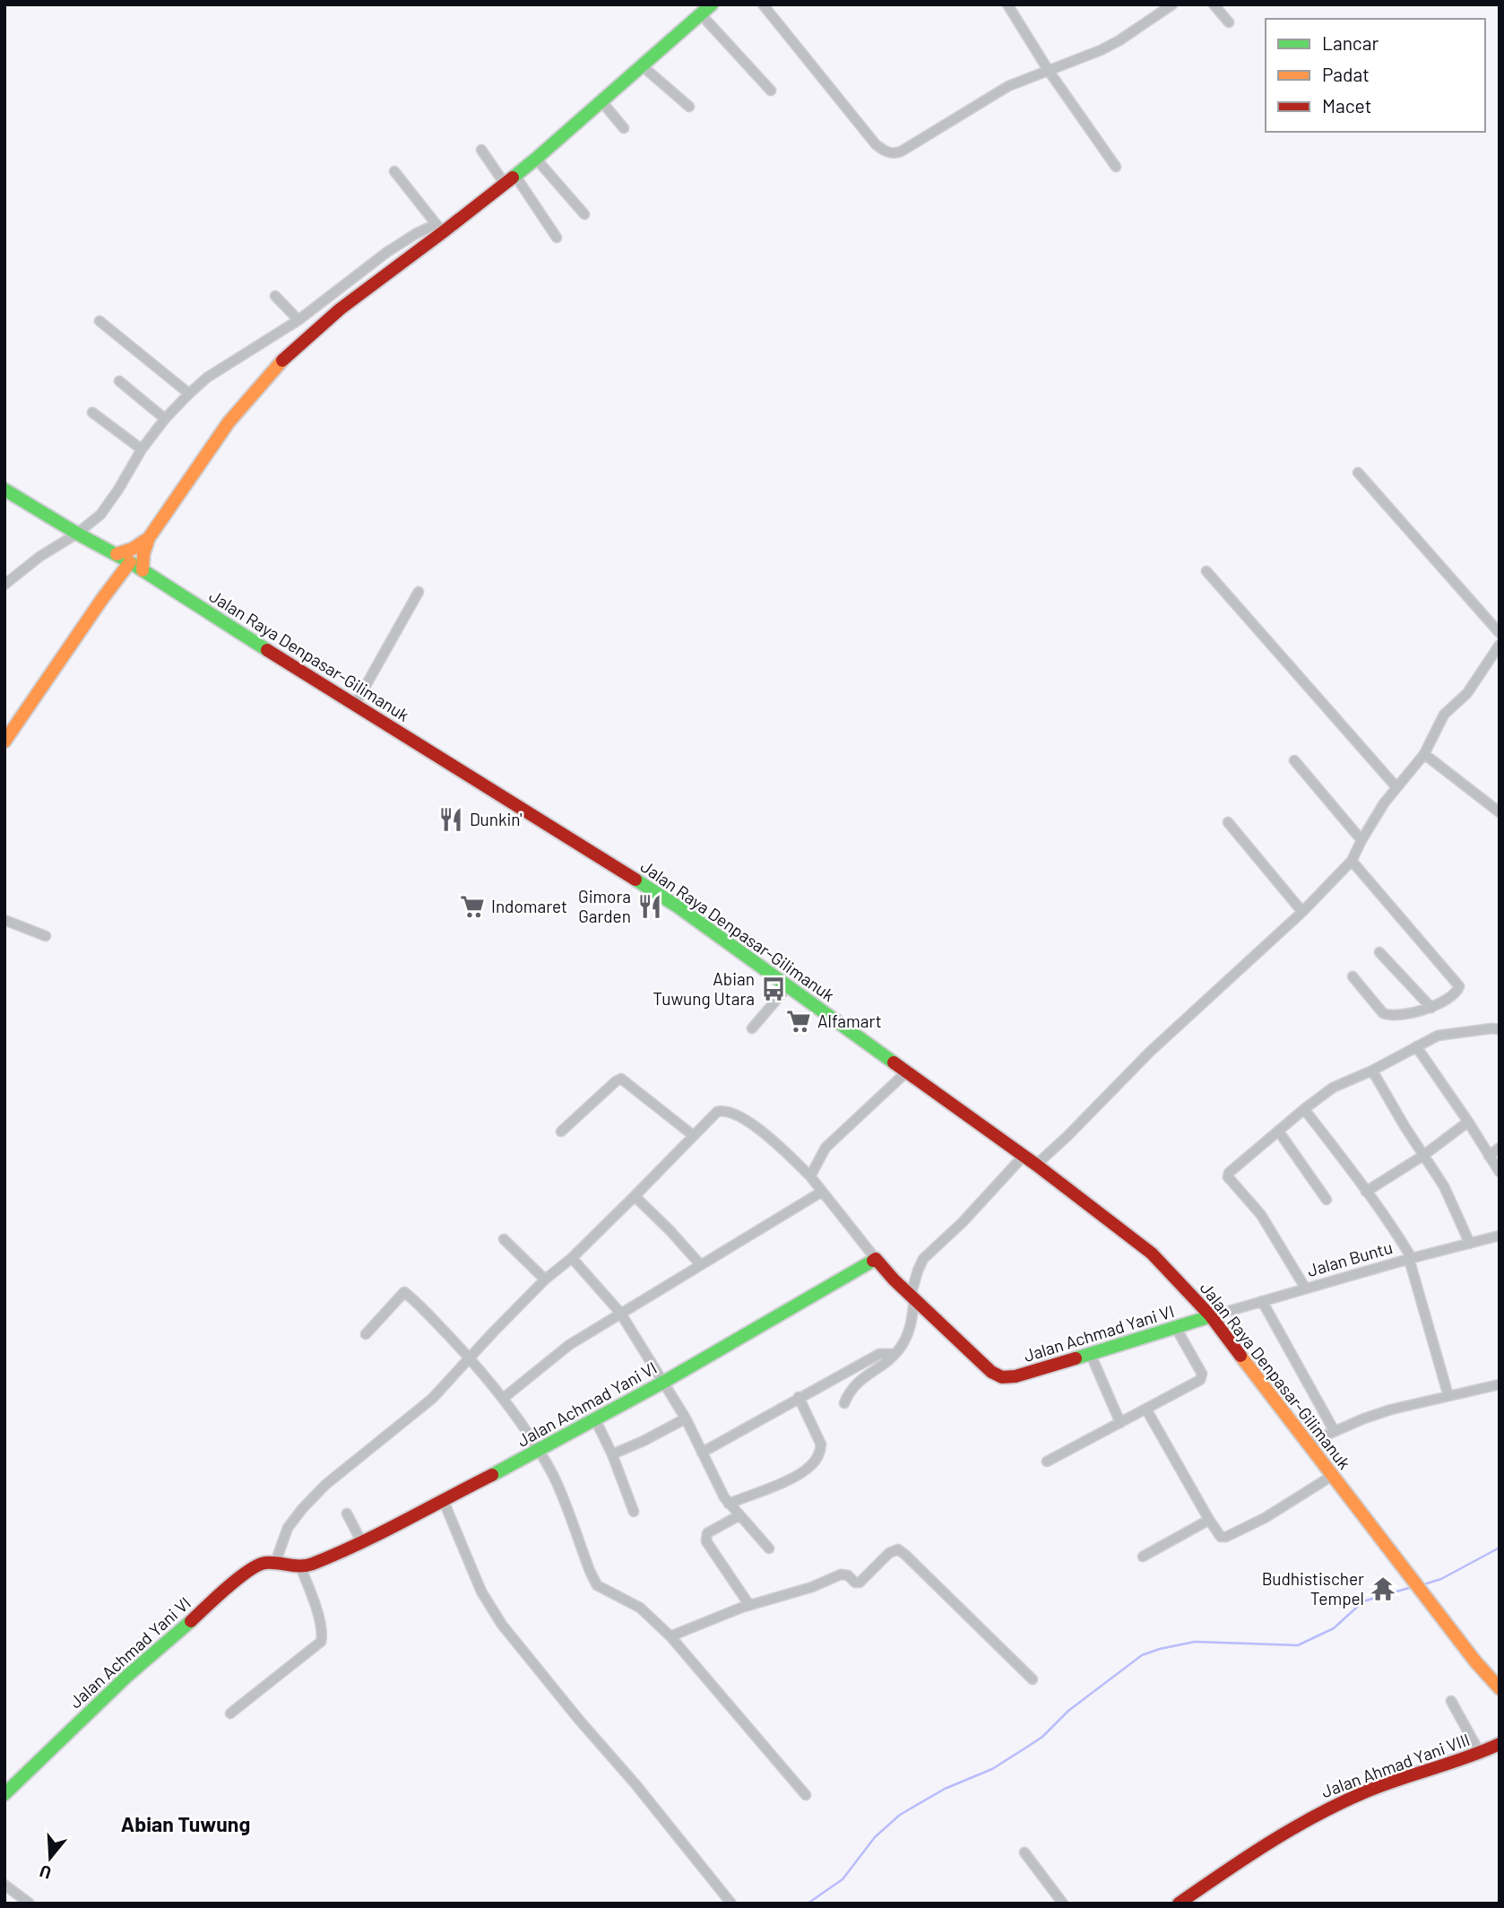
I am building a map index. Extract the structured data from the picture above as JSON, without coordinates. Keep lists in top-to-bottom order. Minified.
{"streets":{"main road":["Jalan Raya Denpasar-Gilimanuk","Jalan Achmad Yani VI","Jalan Ahmad Yani VIII"],"street":["Jalan Buntu"]},"crossings":[["Jalan Raya Denpasar-Gilimanuk","Jalan Buntu"],["Jalan Raya Denpasar-Gilimanuk","Jalan Achmad Yani VI"],["Jalan Buntu","Jalan Achmad Yani VI"]],"districts":["Abian Tuwung"],"places":{"restaurant":["Dunkin'","Gimora Garden"],"supermarket":["Indomaret","Alfamart"],"bus stop":["Abian Tuwung Utara"],"temple":["Budhistischer Tempel"]},"legend":["Lancar","Padat","Macet"],"north":"bottom"}
